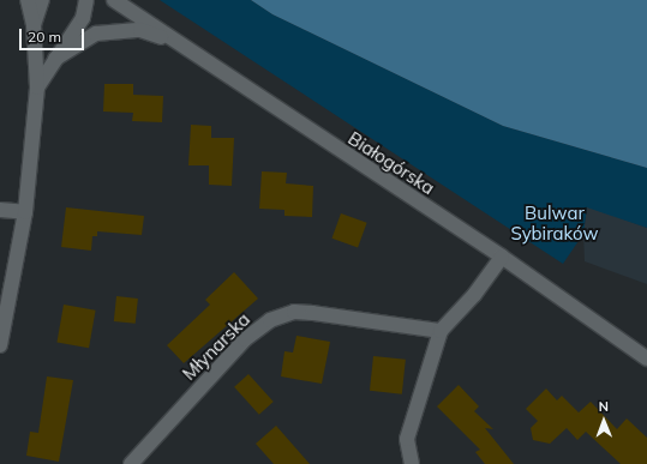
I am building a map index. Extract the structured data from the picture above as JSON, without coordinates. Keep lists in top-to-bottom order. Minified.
{"streets":{"street":["Białogórska","Młynarska"]},"parks":["Bulwar Sybiraków"],"scale_bar":"20 m","north":"top"}
